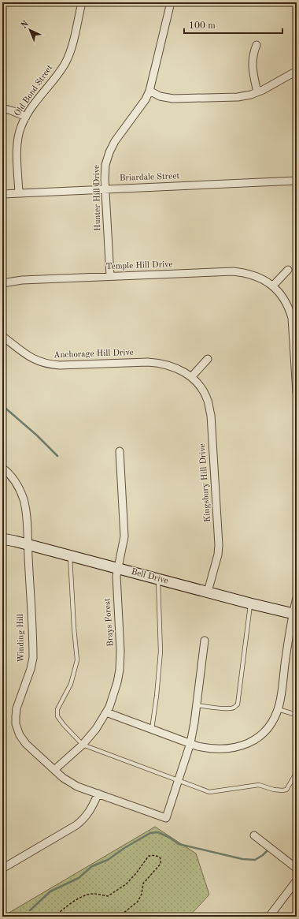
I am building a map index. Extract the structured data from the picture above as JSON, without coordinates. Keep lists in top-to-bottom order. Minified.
{"streets":{"street":["Old Bond Street","Briardale Street","Hunter Hill Drive","Temple Hill Drive","Anchorage Hill Drive","Kingsbury Hill Drive","Bell Drive","Brays Forest","Winding Hill"]},"crossings":[["Old Bond Street","Briardale Street"],["Briardale Street","Hunter Hill Drive"],["Hunter Hill Drive","Temple Hill Drive"],["Anchorage Hill Drive","Kingsbury Hill Drive"],["Kingsbury Hill Drive","Bell Drive"],["Bell Drive","Brays Forest"],["Bell Drive","Winding Hill"],["Brays Forest","Winding Hill"]],"scale_bar":"100 m","north":"top left"}
